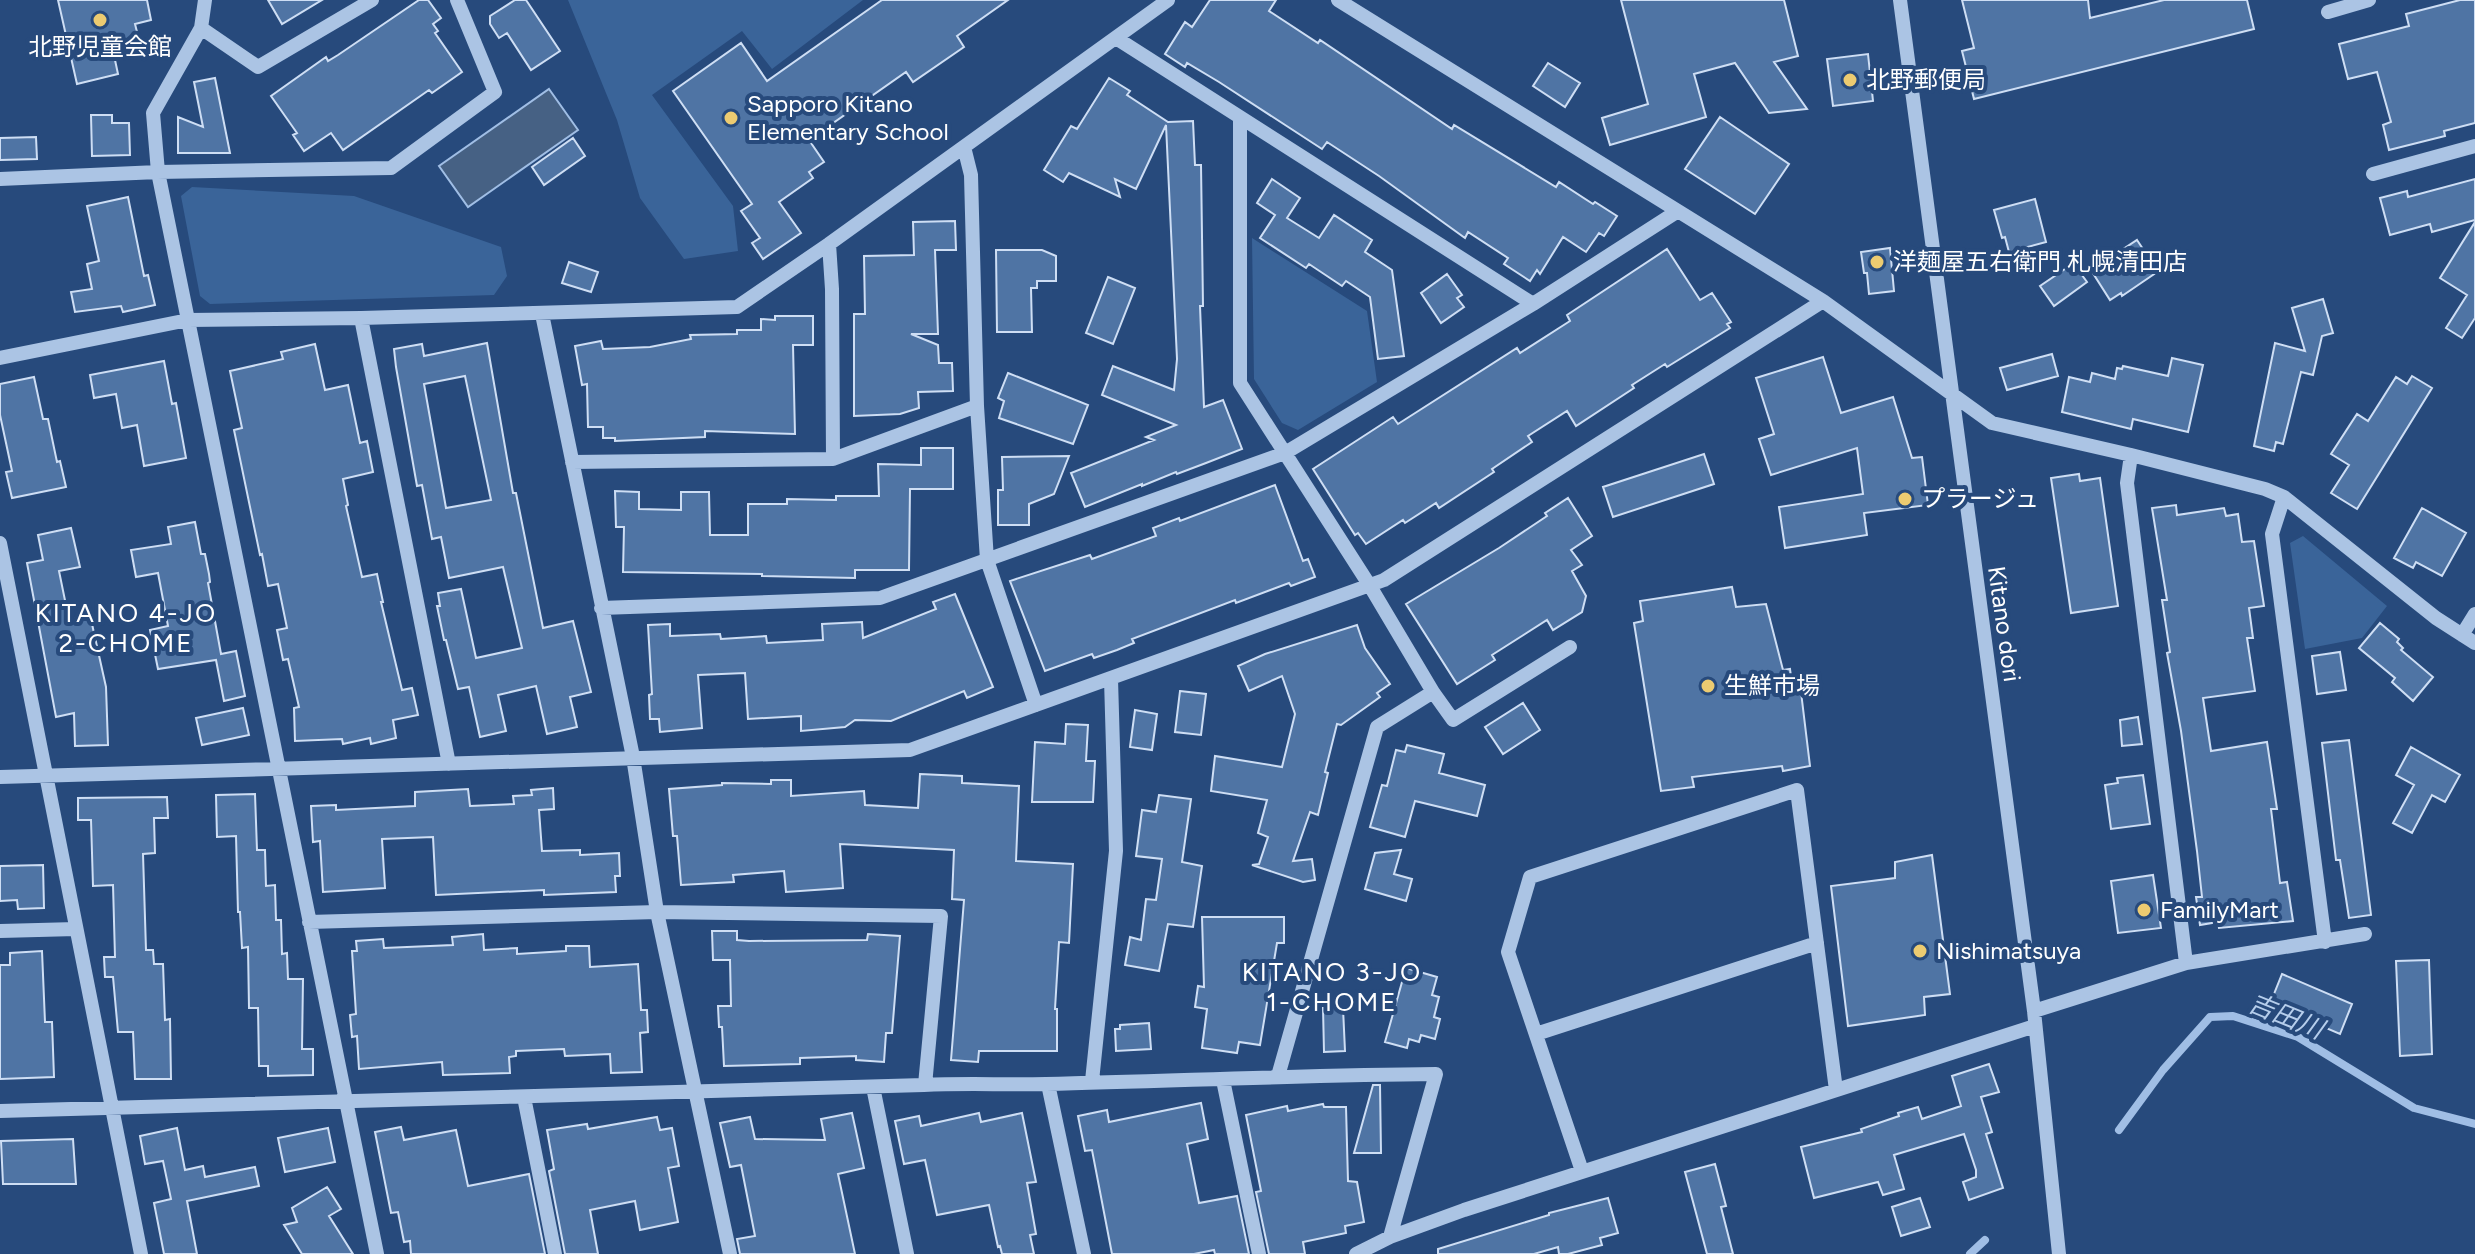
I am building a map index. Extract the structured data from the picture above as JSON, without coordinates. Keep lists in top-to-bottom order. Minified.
{"streets":{"street":["Kitano dori"]},"districts":["KITANO 4-JO 2-CHOME","KITANO 3-JO 1-CHOME"],"water":["吉田川"],"places":["北野児童会館","北野郵便局","Sapporo Kitano Elementary School","洋麺屋五右衛門 札幌清田店","プラージュ","生鮮市場","FamilyMart","Nishimatsuya"]}
